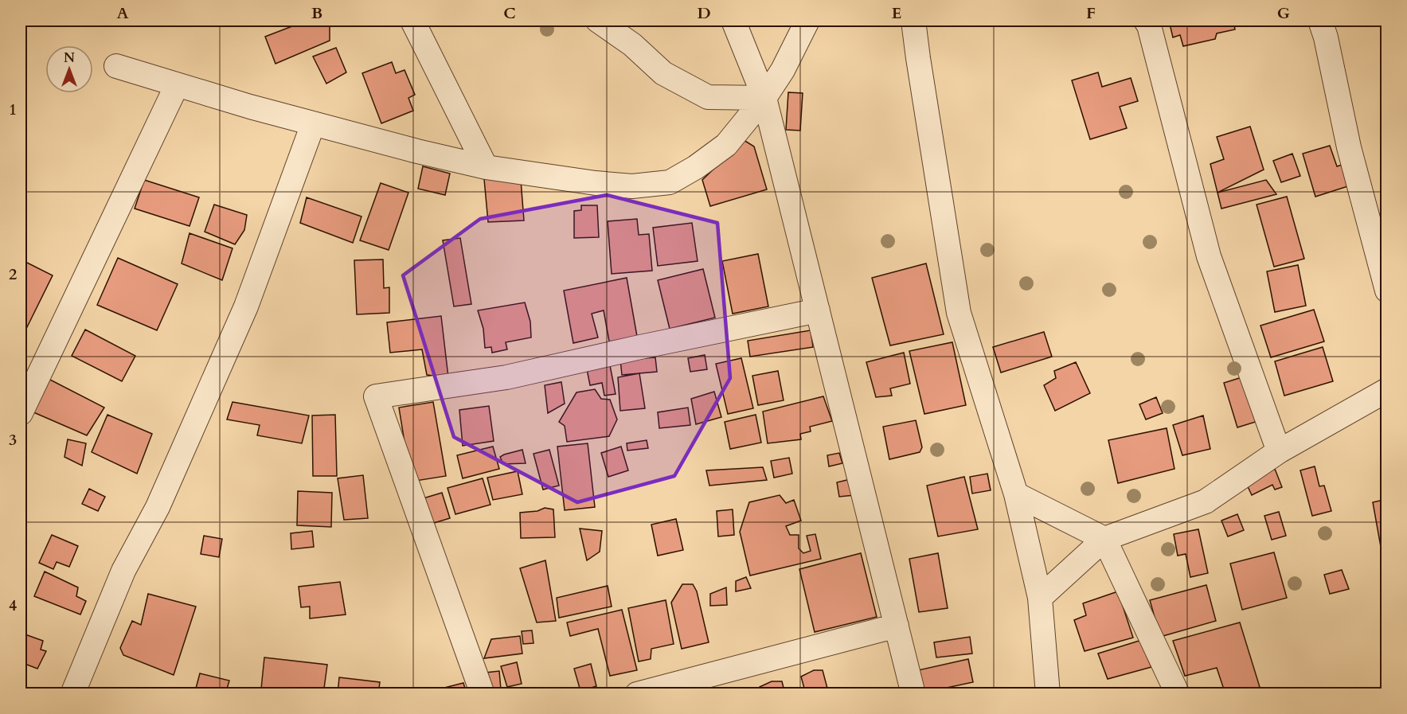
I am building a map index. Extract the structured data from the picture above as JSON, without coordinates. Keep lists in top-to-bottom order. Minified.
{"north":"top","grid":{"columns":["A","B","C","D","E","F","G"],"rows":["1","2","3","4"]}}
